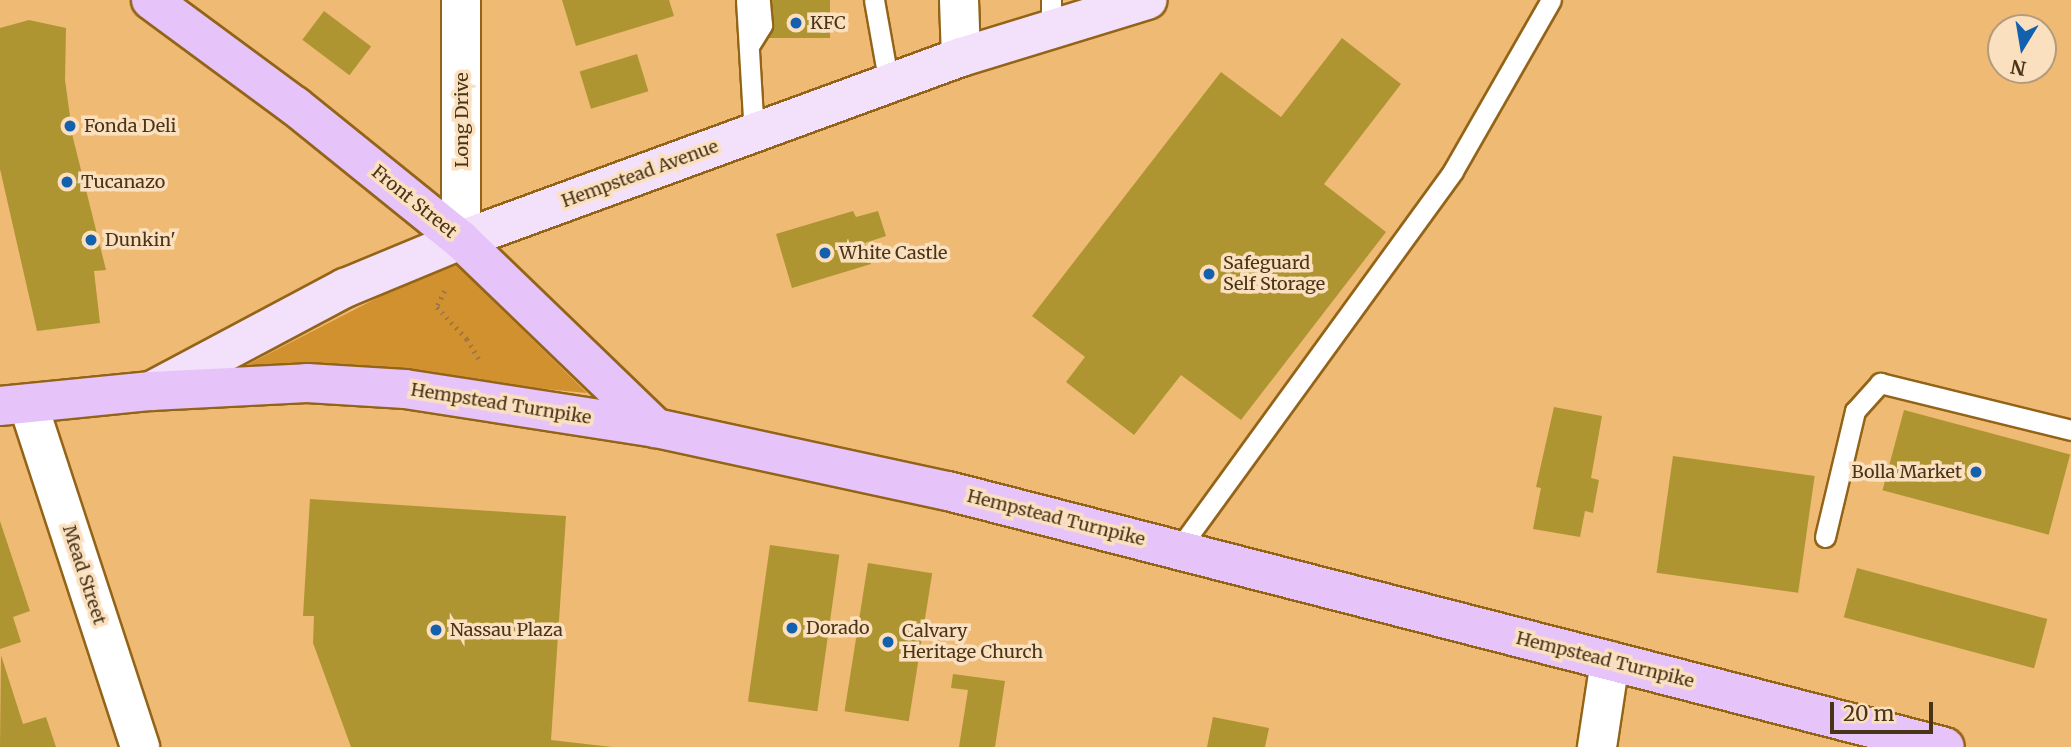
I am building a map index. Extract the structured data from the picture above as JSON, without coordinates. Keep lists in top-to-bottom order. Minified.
{"streets":{"main road":["Hempstead Avenue","Front Street","Hempstead Turnpike"],"street":["Long Drive","Mead Street"]},"crossings":[["Long Drive","Hempstead Avenue"],["Long Drive","Front Street"],["Hempstead Avenue","Front Street"],["Hempstead Avenue","Hempstead Turnpike"],["Front Street","Hempstead Turnpike"],["Hempstead Turnpike","Mead Street"]],"places":["KFC","Fonda Deli","Tucanazo","Dunkin'","White Castle","Safeguard Self Storage","Bolla Market","Dorado","Nassau Plaza","Calvary Heritage Church"],"scale_bar":"20 m","north":"bottom"}
